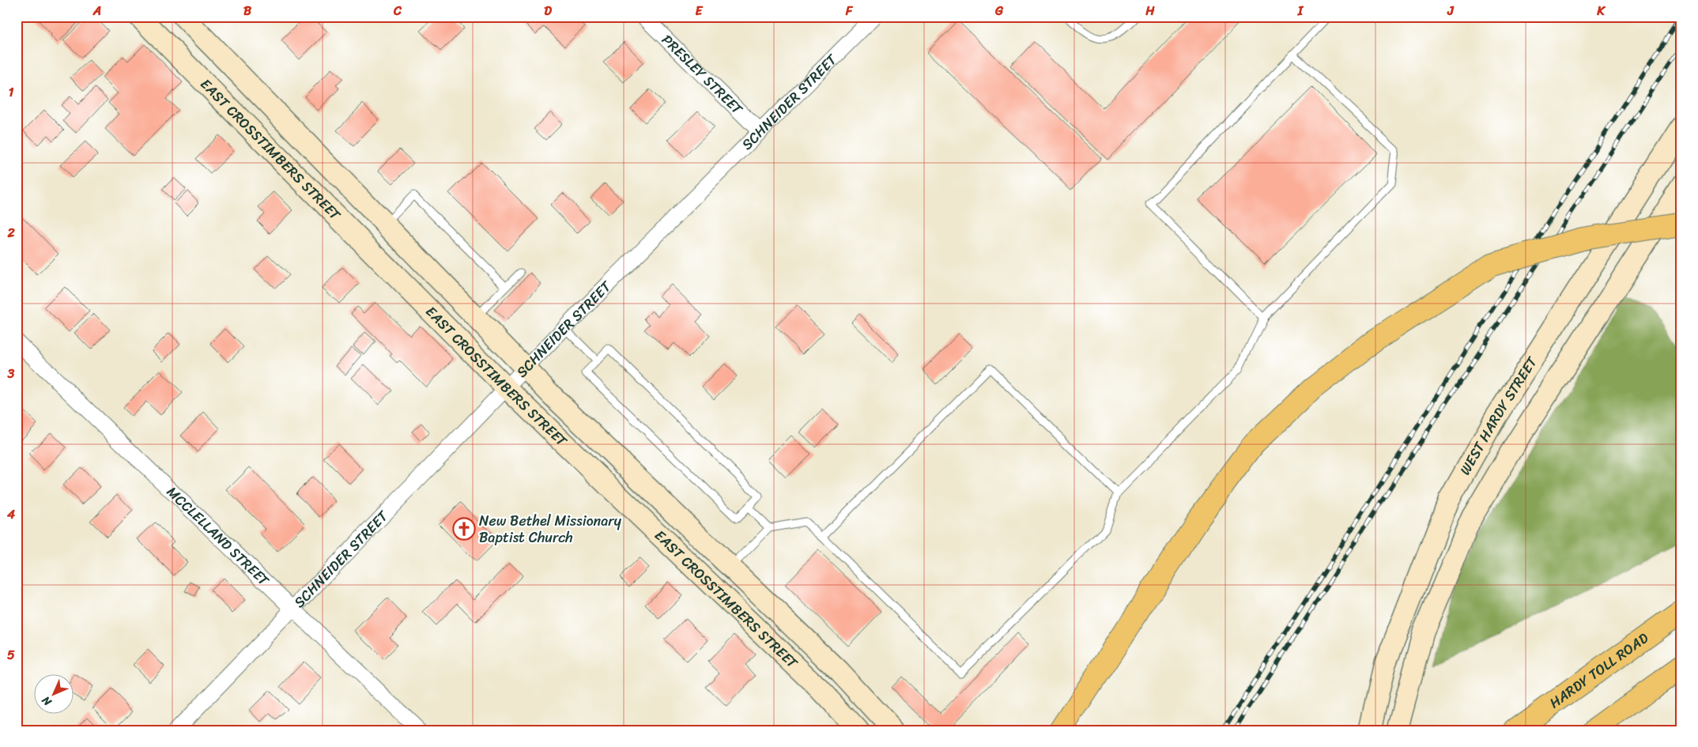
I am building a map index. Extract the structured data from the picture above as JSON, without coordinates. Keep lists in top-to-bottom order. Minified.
{"streets":{"highway":["HARDY TOLL ROAD"],"main road":["EAST CROSSTIMBERS STREET","WEST HARDY STREET"],"street":["PRESLEY STREET","SCHNEIDER STREET","MCCLELLAND STREET"]},"crossings":[["PRESLEY STREET","SCHNEIDER STREET"],["SCHNEIDER STREET","EAST CROSSTIMBERS STREET"],["SCHNEIDER STREET","MCCLELLAND STREET"]],"places":{"church":["New Bethel Missionary Baptist Church"]},"north":"bottom left","grid":{"columns":["A","B","C","D","E","F","G","H","I","J","K"],"rows":["1","2","3","4","5"]}}
